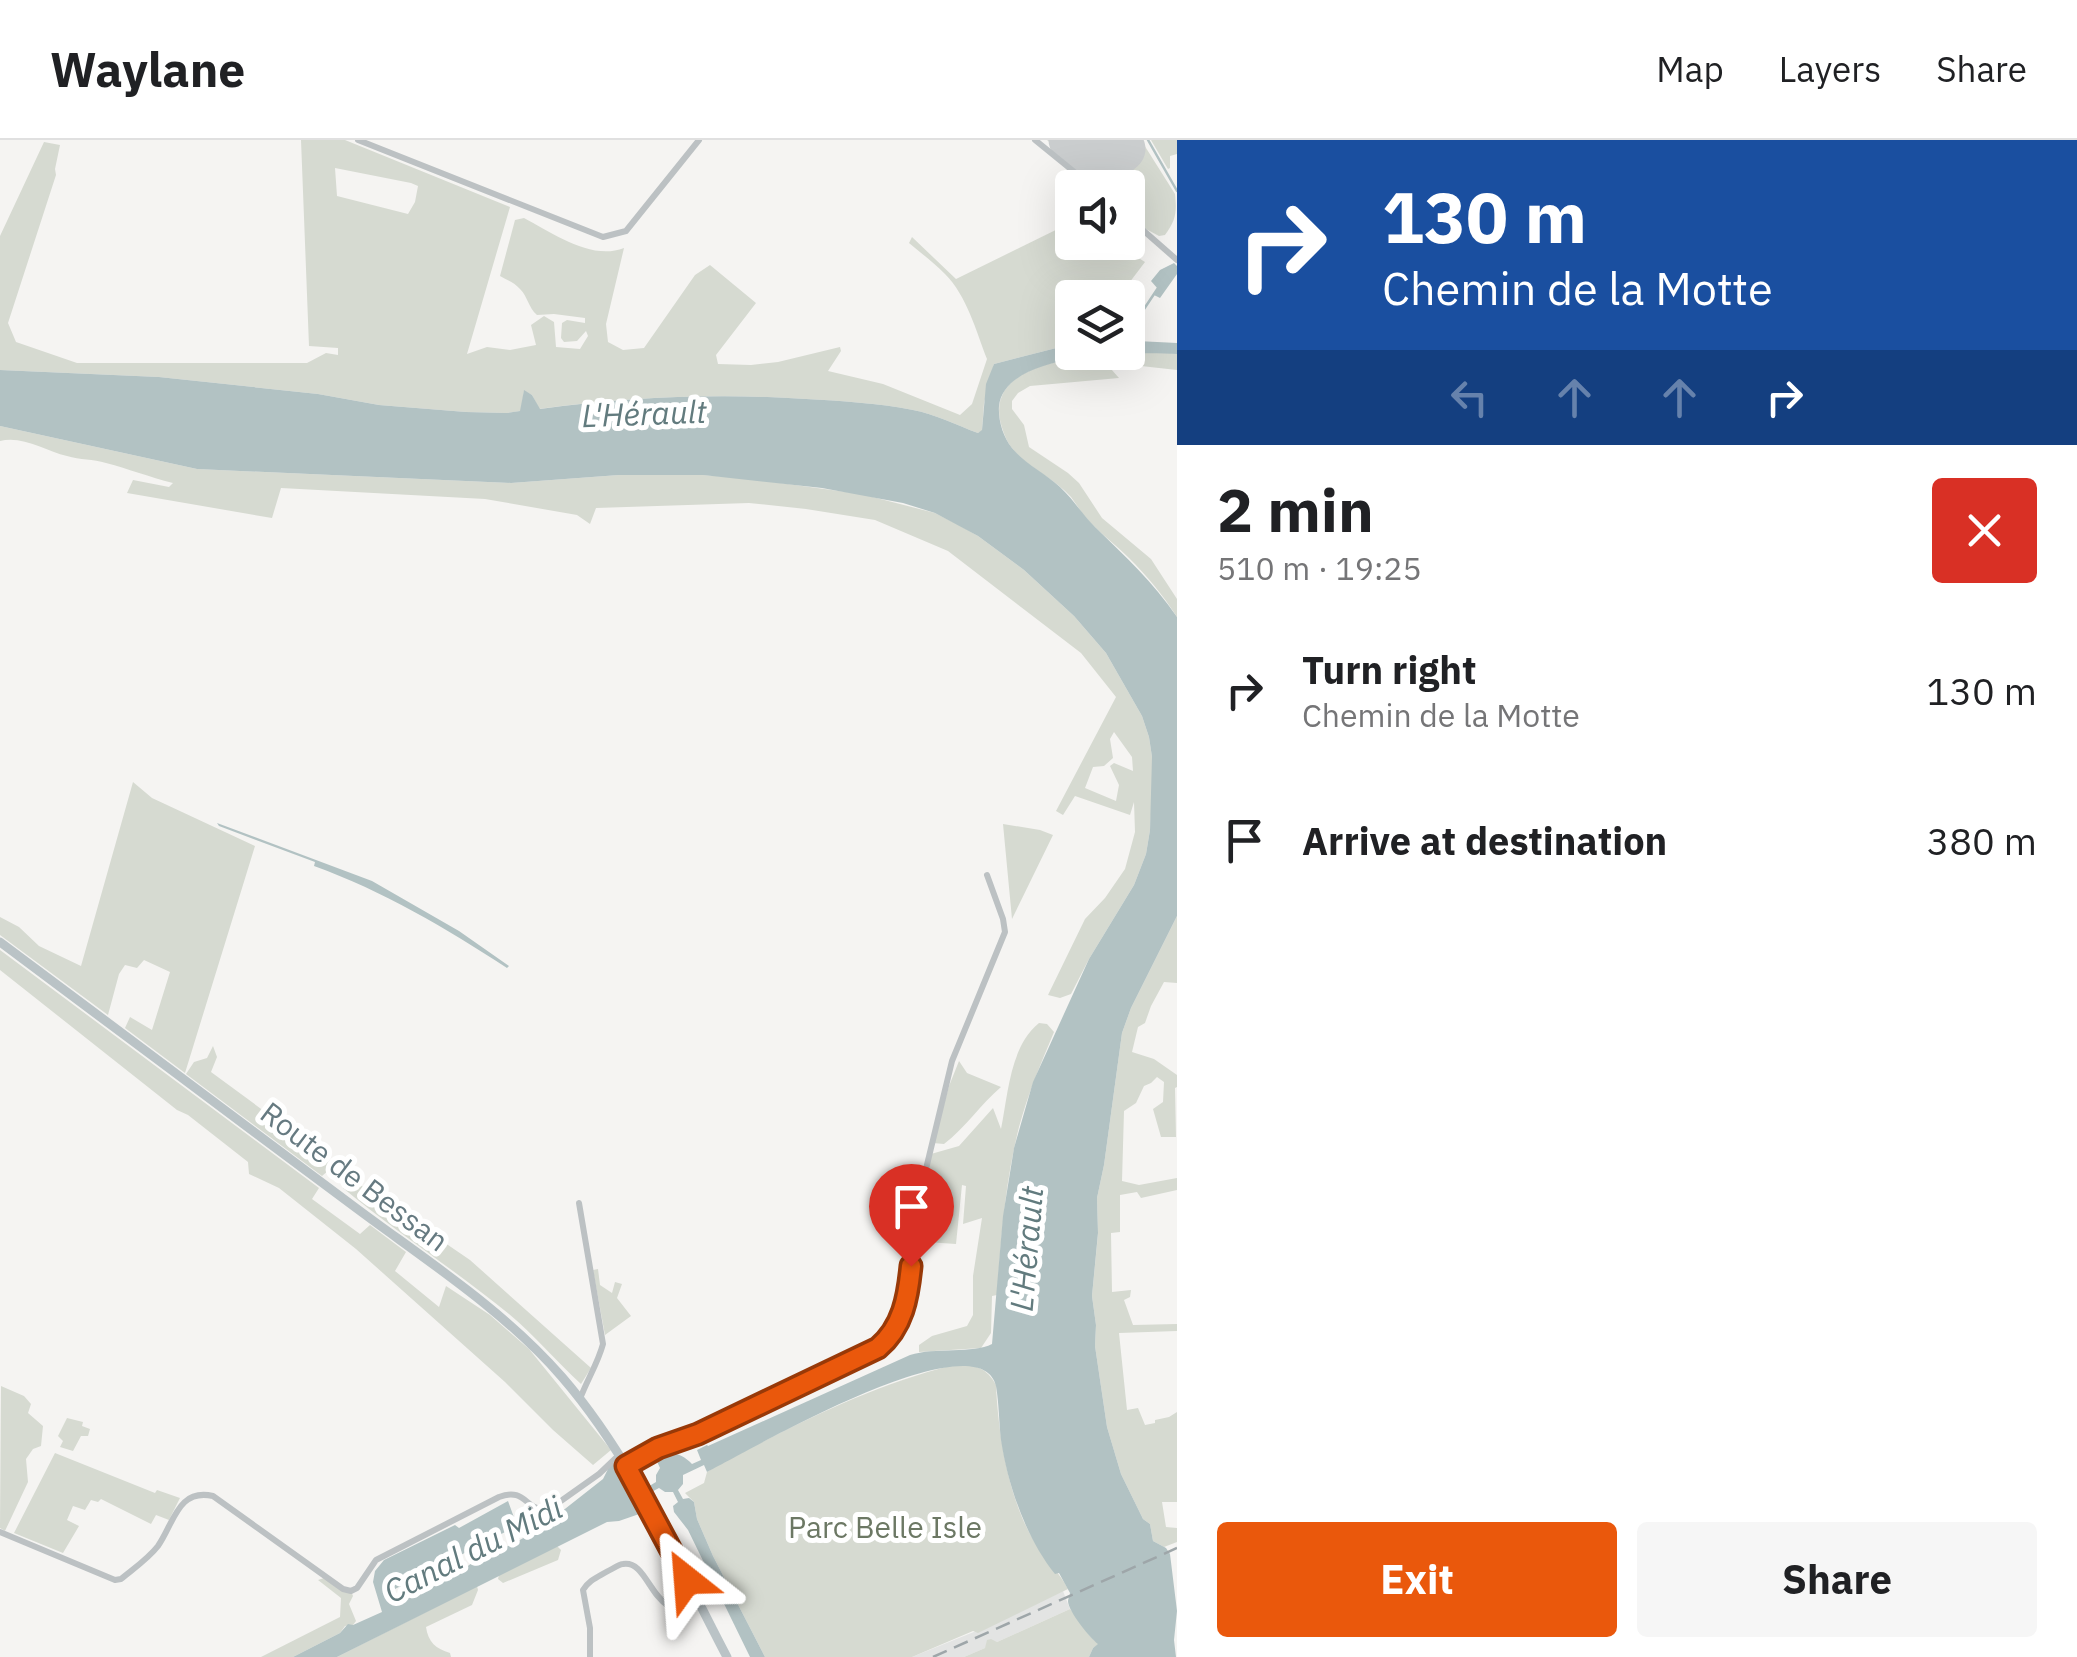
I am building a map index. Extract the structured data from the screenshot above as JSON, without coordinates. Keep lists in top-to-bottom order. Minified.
{"streets":{"main road":["Route de Bessan"]},"water":["L'Hérault","Canal du Midi"],"parks":["Parc Belle Isle"],"page":{"header":"Waylane","nav":["Map","Layers","Share"],"turn":["130 m","Chemin de la Motte"],"heading":["2 min","510 m · 19:25"],"list":[{"name":"Turn right","note":"Chemin de la Motte","value":"130 m"},{"name":"Arrive at destination","value":"380 m"}],"buttons":["Exit","Share"]}}
